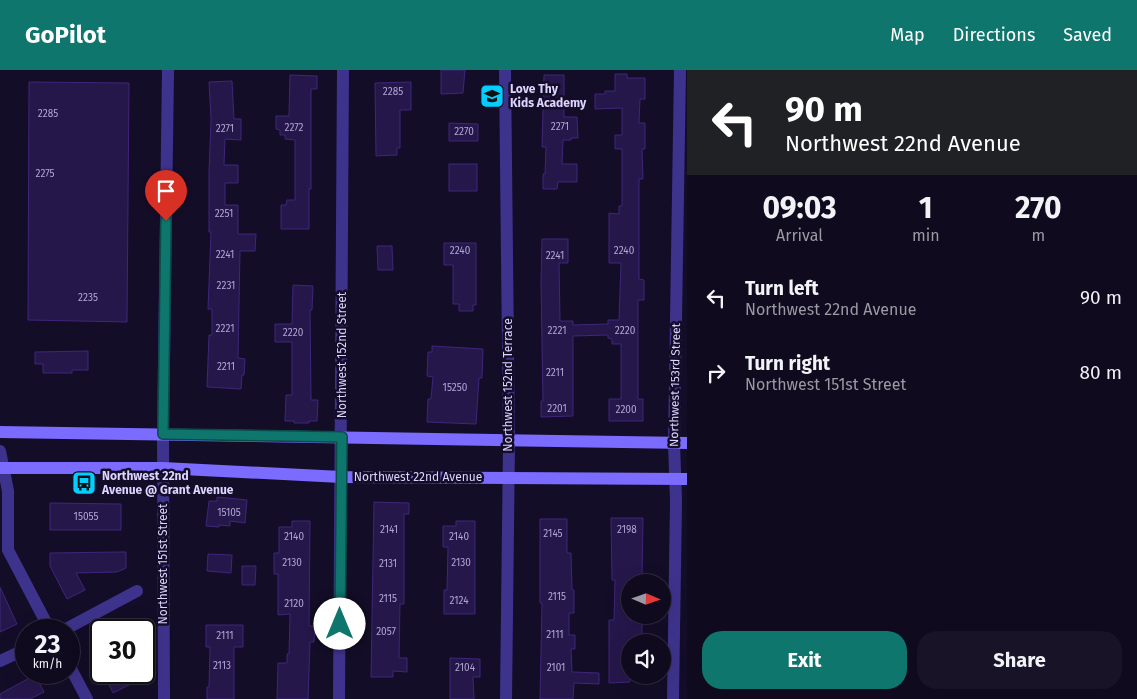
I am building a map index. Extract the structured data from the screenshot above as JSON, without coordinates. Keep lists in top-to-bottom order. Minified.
{"streets":{"main road":["Northwest 22nd Avenue"],"street":["Northwest 152nd Street","Northwest 152nd Terrace","Northwest 153rd Street","Northwest 151st Street"]},"crossings":[["Northwest 152nd Street","Northwest 22nd Avenue"],["Northwest 152nd Terrace","Northwest 22nd Avenue"],["Northwest 153rd Street","Northwest 22nd Avenue"],["Northwest 22nd Avenue","Northwest 151st Street"]],"places":{"school or university":["Love Thy Kids Academy"],"bus stop":["Northwest 22nd Avenue @ Grant Avenue"]},"house_numbers":["2285","2285","2271","2272","2271","2270","2275","2251","2240","2240","2241","2241","2231","2235","2221","2221","2220","2220","2211","2211","15250","2201","2200","15105","15055","2141","2198","2145","2140","2140","2130","2130","2131","2115","2115","2124","2120","2057","2111","2111","2113","2104","2101"],"north":"right","page":{"header":"GoPilot","nav":["Map","Directions","Saved"],"turn":["90 m","Northwest 22nd Avenue"],"eta":["09:03","Arrival","1","min","270","m"],"list":[{"name":"Turn left","note":"Northwest 22nd Avenue","value":"90 m"},{"name":"Turn right","note":"Northwest 151st Street","value":"80 m"}],"speed":"23 km/h","limit":"30","buttons":["Exit","Share"]}}
